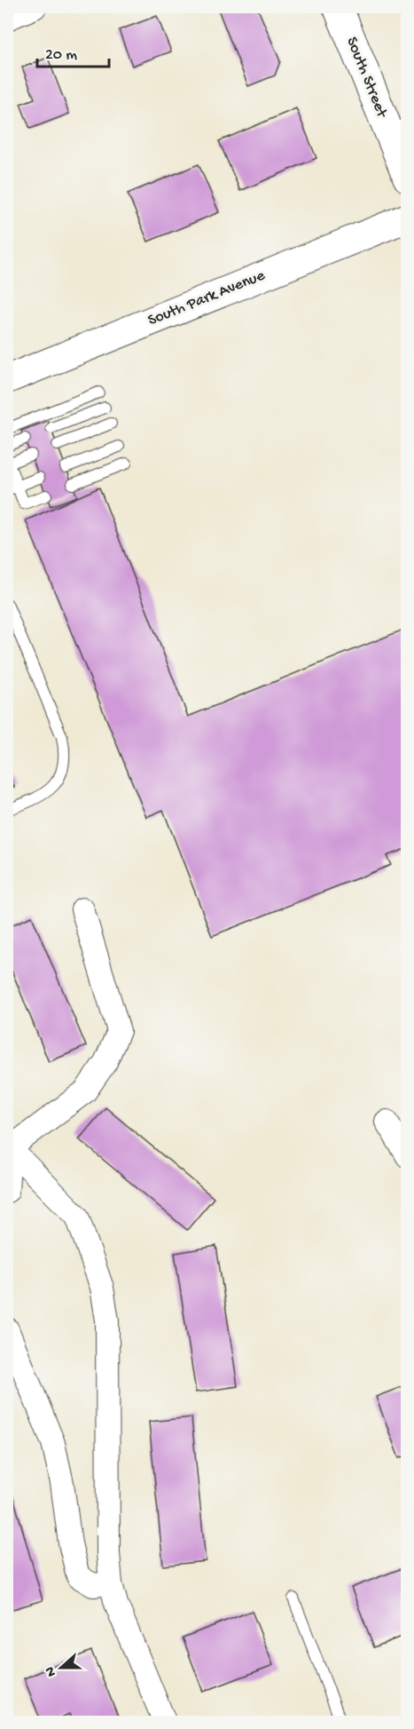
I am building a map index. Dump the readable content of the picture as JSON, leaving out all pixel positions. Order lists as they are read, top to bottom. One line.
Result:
{"streets":{"main road":["South Street"],"street":["South Park Avenue"]},"scale_bar":"20 m","north":"left"}
